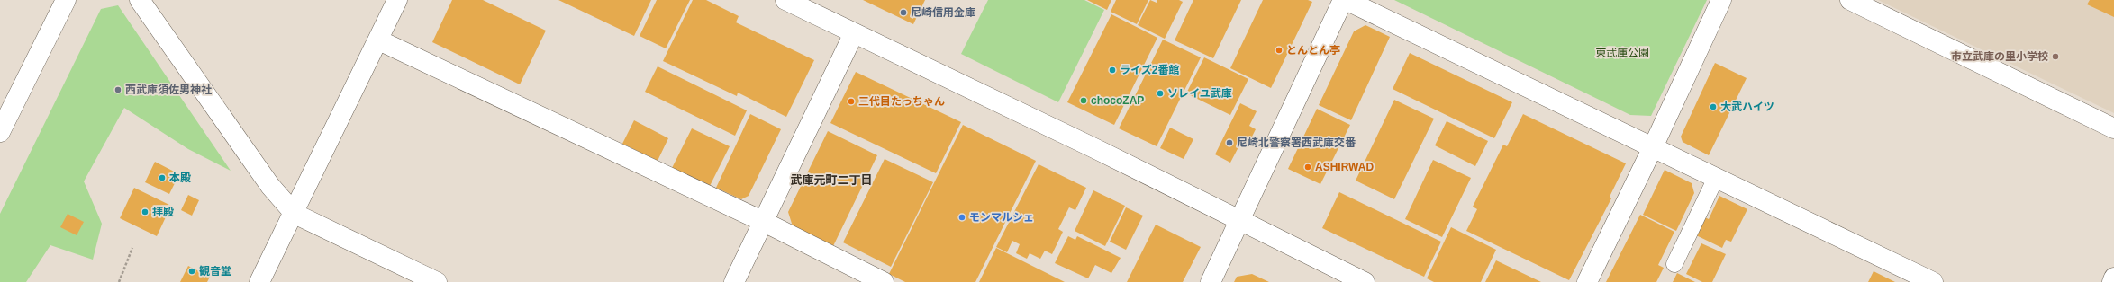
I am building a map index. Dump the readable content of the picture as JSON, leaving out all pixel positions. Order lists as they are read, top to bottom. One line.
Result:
{"districts":["武庫元町二丁目"],"parks":["東武庫公園"],"places":["尼崎信用金庫","とんとん亭","市立武庫の里小学校","ライズ2番館","西武庫須佐男神社","ソレイユ武庫","chocoZAP","三代目たっちゃん","大武ハイツ","尼崎北警察署西武庫交番","ASHIRWAD","本殿","拝殿","モンマルシェ","観音堂"]}
